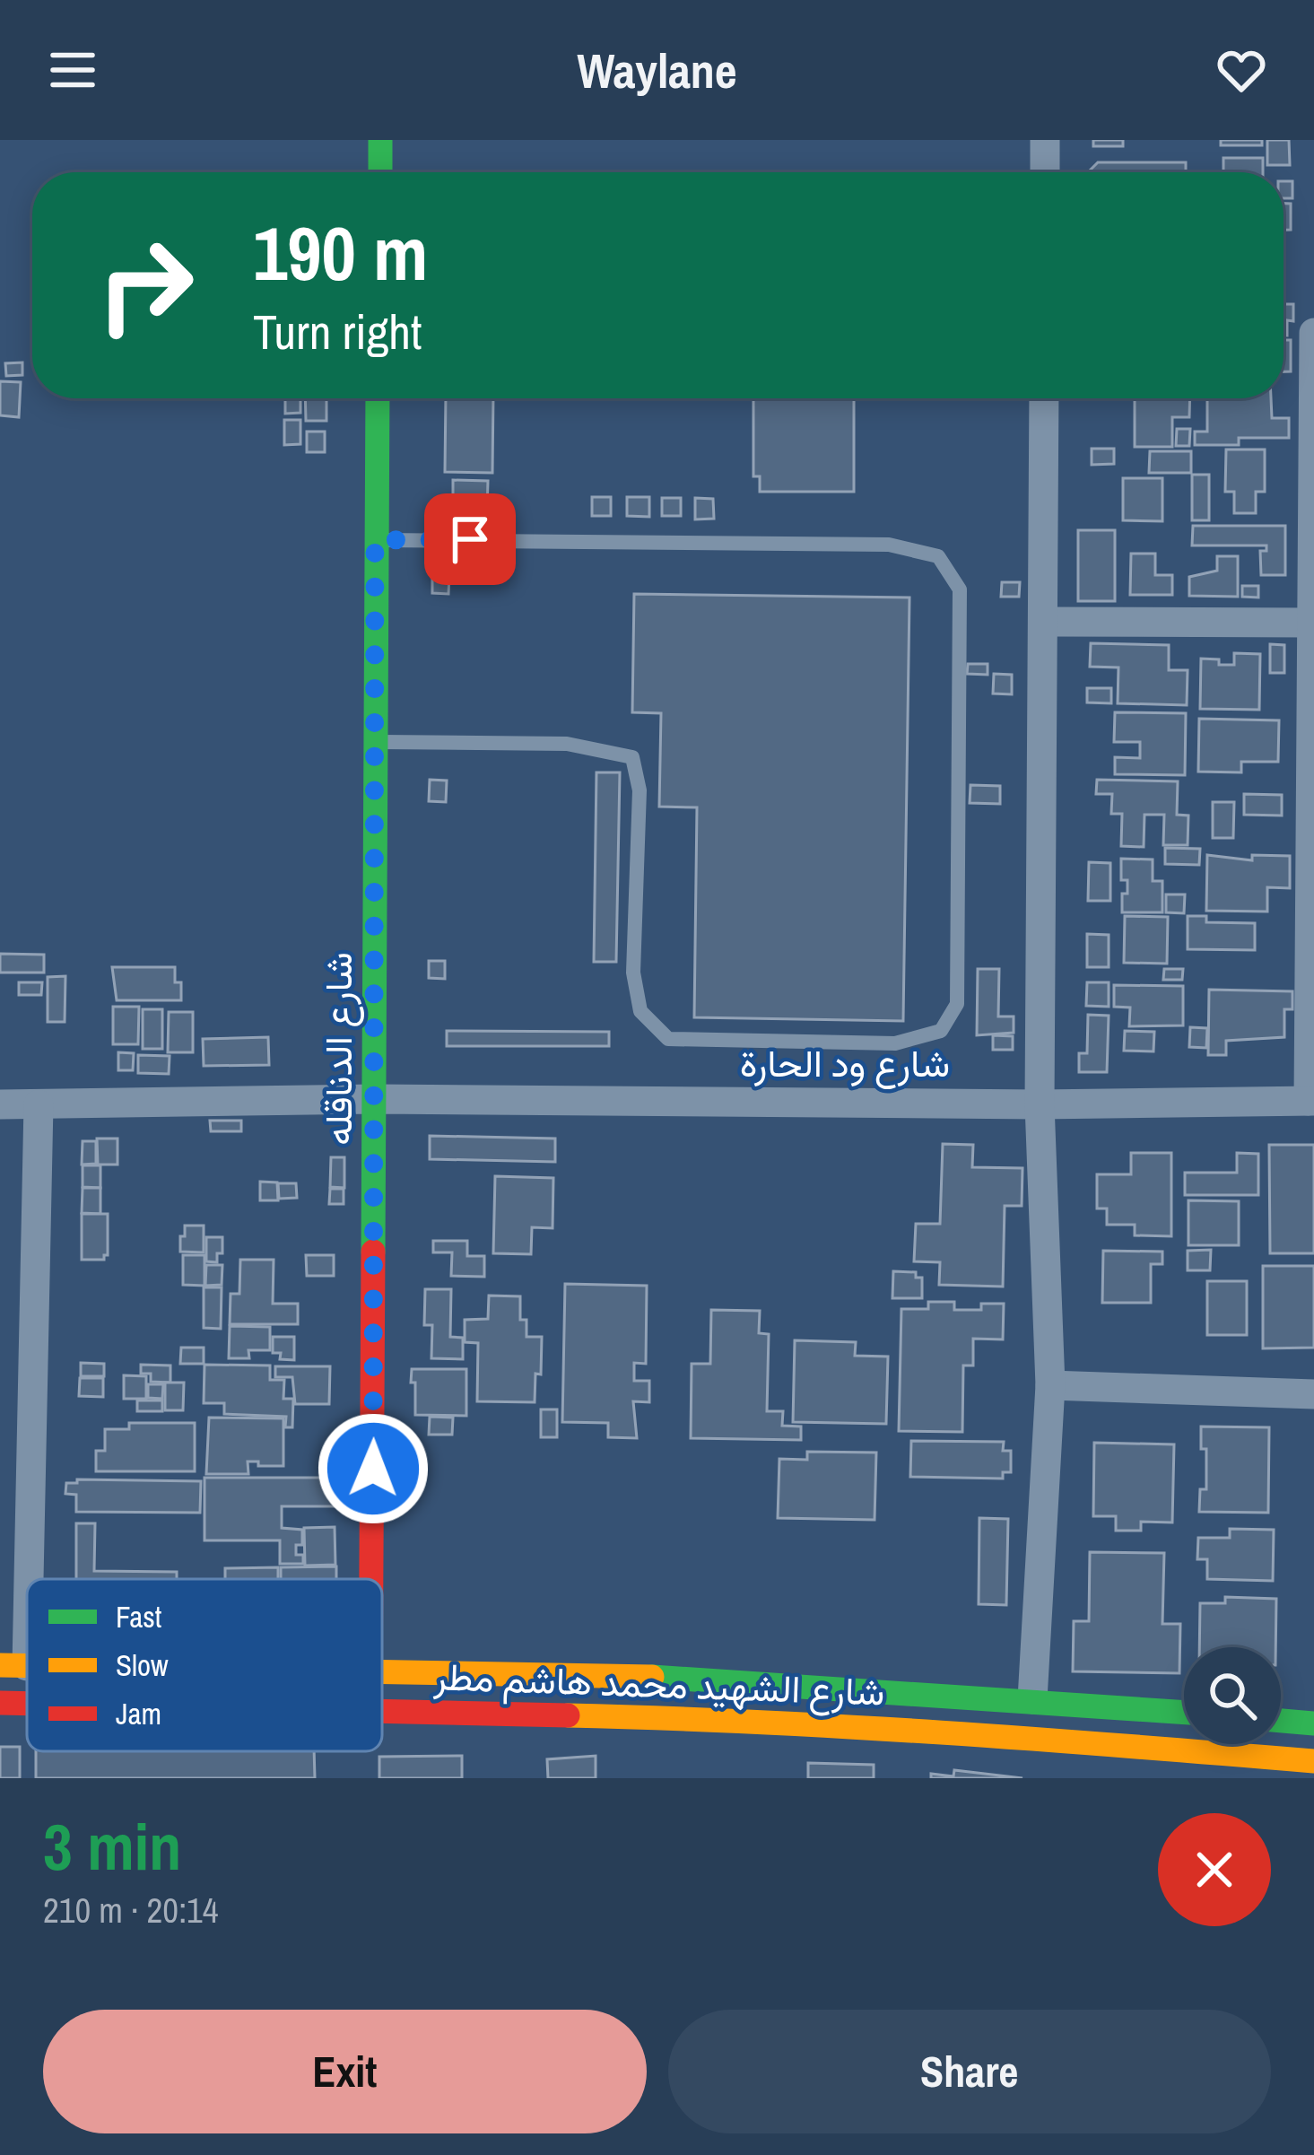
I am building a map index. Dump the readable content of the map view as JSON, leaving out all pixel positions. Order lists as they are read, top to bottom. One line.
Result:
{"streets":{"main road":["شارع الدناقله","شارع الشهيد محمد هاشم مطر"],"street":["شارع ود الحارة"]},"crossings":[["شارع الدناقله","شارع ود الحارة"]],"legend":["Fast","Slow","Jam"],"page":{"header":"Waylane","turn":["190 m","Turn right"],"heading":["3 min","210 m · 20:14"],"buttons":["Exit","Share"]}}
